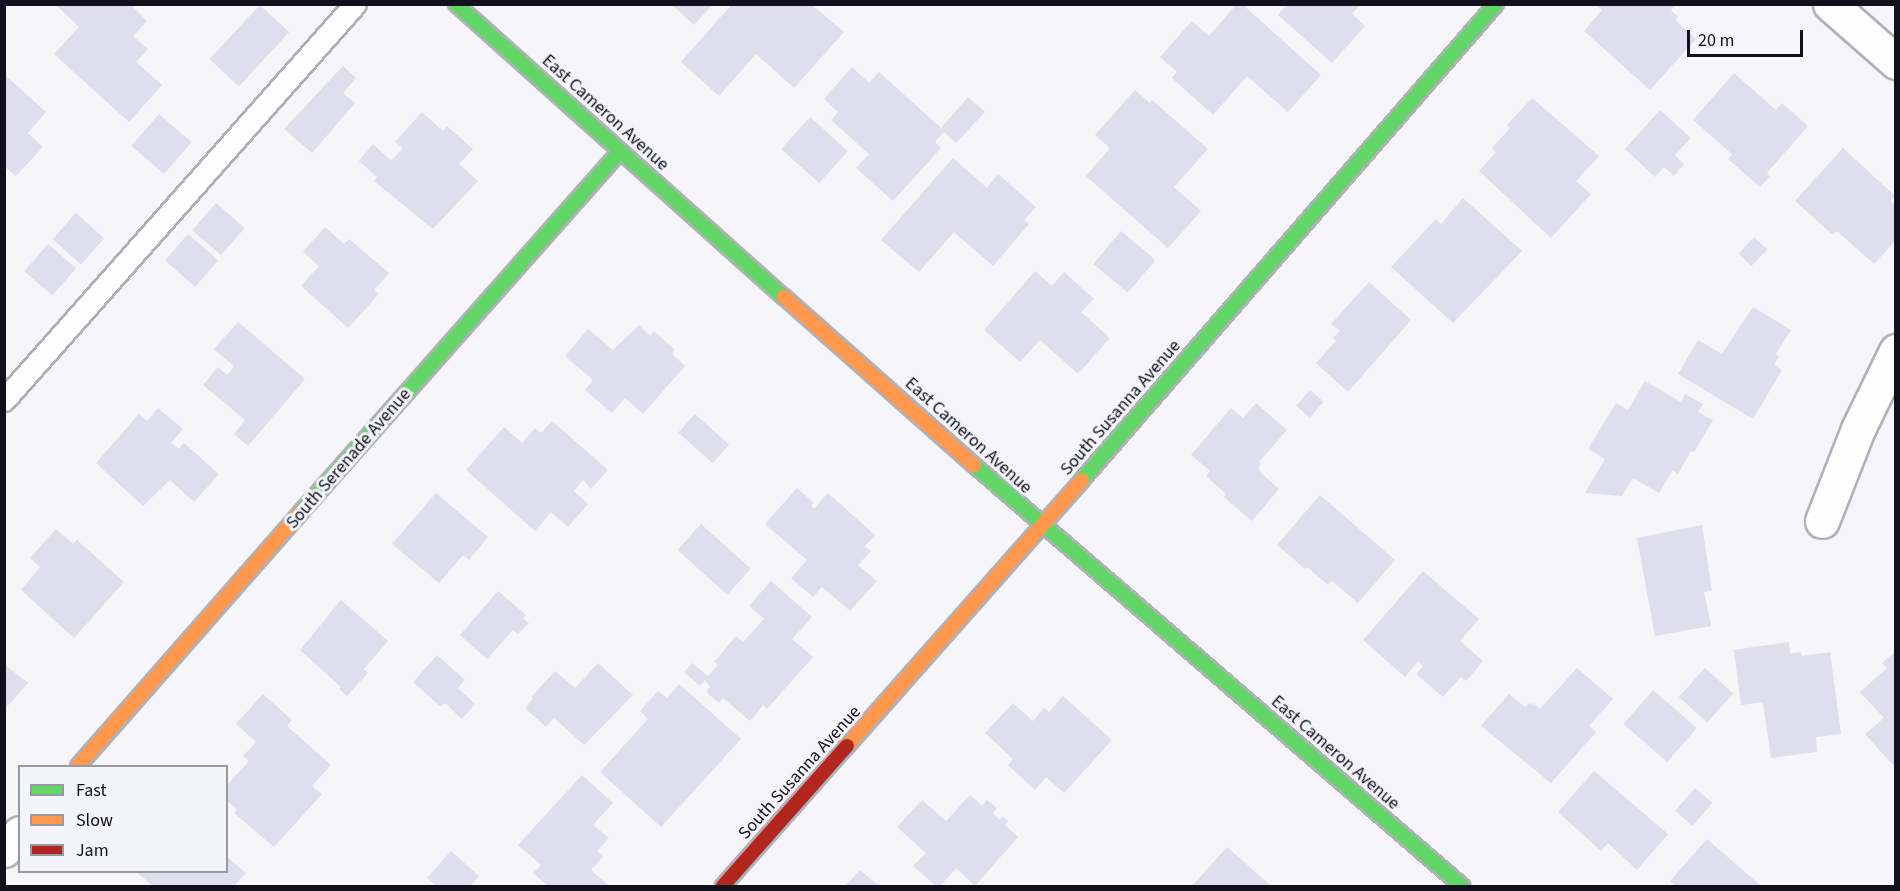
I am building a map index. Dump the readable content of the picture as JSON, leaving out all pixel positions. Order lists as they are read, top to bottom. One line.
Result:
{"streets":{"street":["East Cameron Avenue","South Susanna Avenue","South Serenade Avenue"]},"crossings":[["East Cameron Avenue","South Susanna Avenue"],["East Cameron Avenue","South Serenade Avenue"]],"legend":["Fast","Slow","Jam"],"scale_bar":"20 m"}
